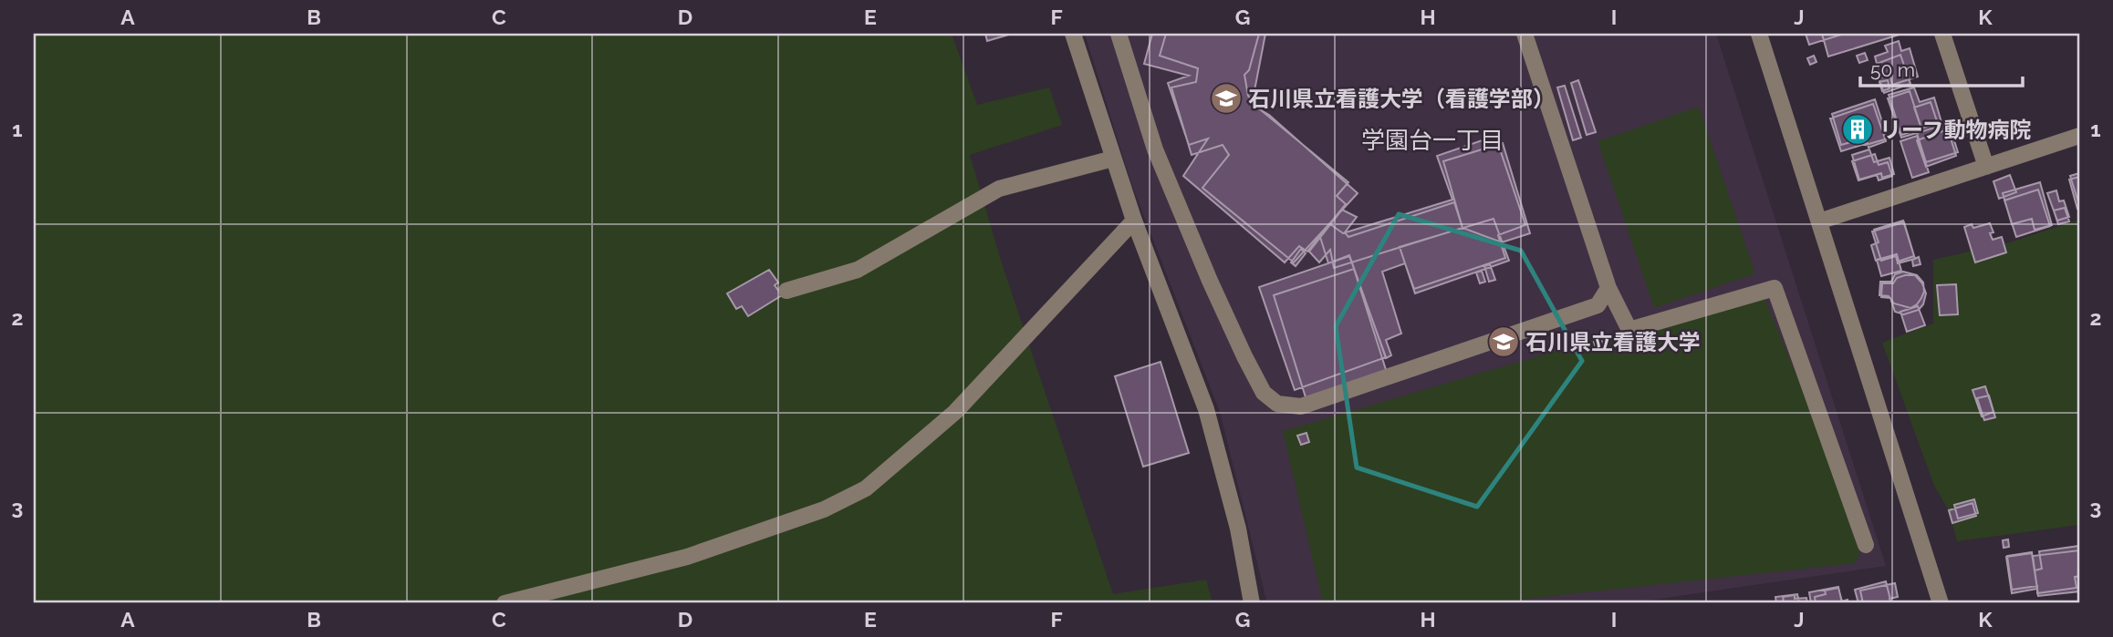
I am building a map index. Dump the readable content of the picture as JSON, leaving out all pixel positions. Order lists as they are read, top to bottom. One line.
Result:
{"districts":["学園台一丁目"],"places":{"school or university":["石川県立看護大学（看護学部）","石川県立看護大学"],"building":["リーフ動物病院"]},"scale_bar":"50 m","grid":{"columns":["A","B","C","D","E","F","G","H","I","J","K"],"rows":["1","2","3"]}}
